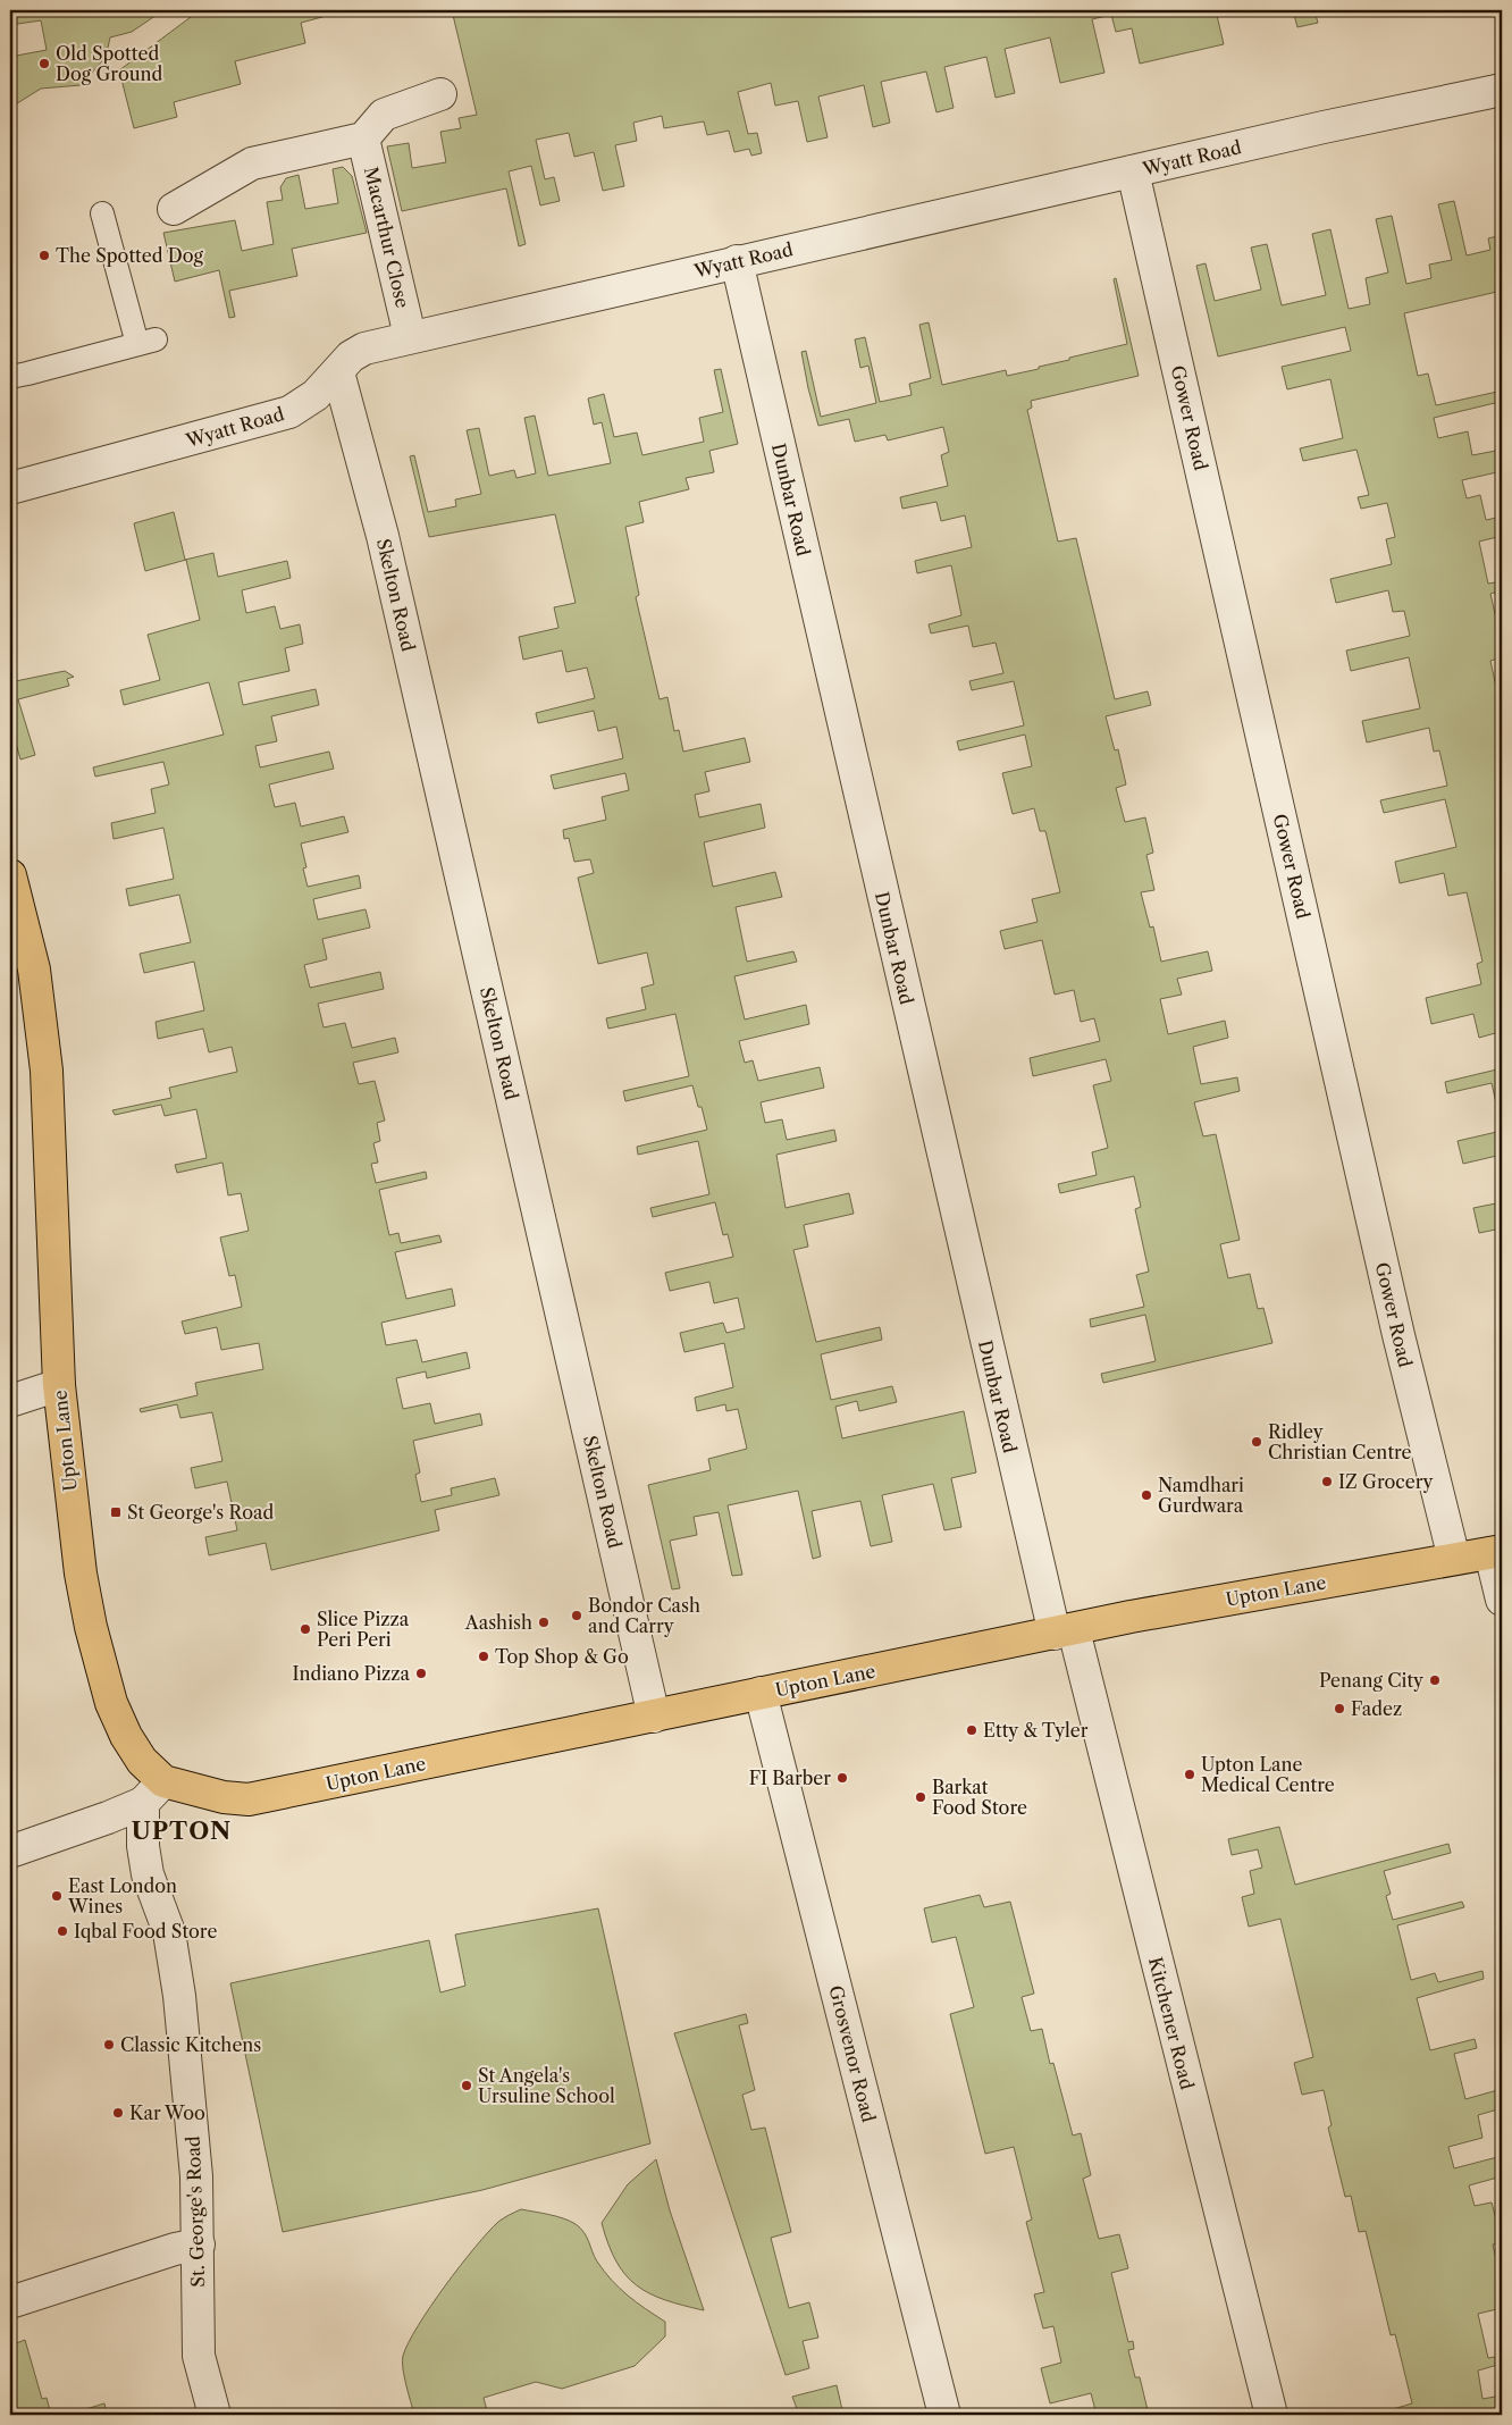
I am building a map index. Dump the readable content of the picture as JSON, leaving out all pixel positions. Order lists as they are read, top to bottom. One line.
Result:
{"streets":{"main road":["Upton Lane"],"street":["Wyatt Road","Macarthur Close","Gower Road","Dunbar Road","Skelton Road","Kitchener Road","Grosvenor Road","St. George's Road"]},"crossings":[["Wyatt Road","Macarthur Close"],["Wyatt Road","Gower Road"],["Wyatt Road","Dunbar Road"],["Wyatt Road","Skelton Road"],["Gower Road","Upton Lane"],["Dunbar Road","Upton Lane"],["Dunbar Road","Kitchener Road"],["Skelton Road","Upton Lane"],["Upton Lane","Kitchener Road"],["Upton Lane","Grosvenor Road"],["Upton Lane","St. George's Road"]],"districts":["UPTON"],"places":{"other":["Old Spotted Dog Ground","The Spotted Dog","Ridley Christian Centre","IZ Grocery","Namdhari Gurdwara","Bondor Cash and Carry","Aashish","Slice Pizza Peri Peri","Top Shop & Go","Indiano Pizza","Penang City","Fadez","Etty & Tyler","Upton Lane Medical Centre","FI Barber","Barkat Food Store","East London Wines","Iqbal Food Store","Classic Kitchens","St Angela's Ursuline School","Kar Woo"],"transit":["St George's Road"]}}
